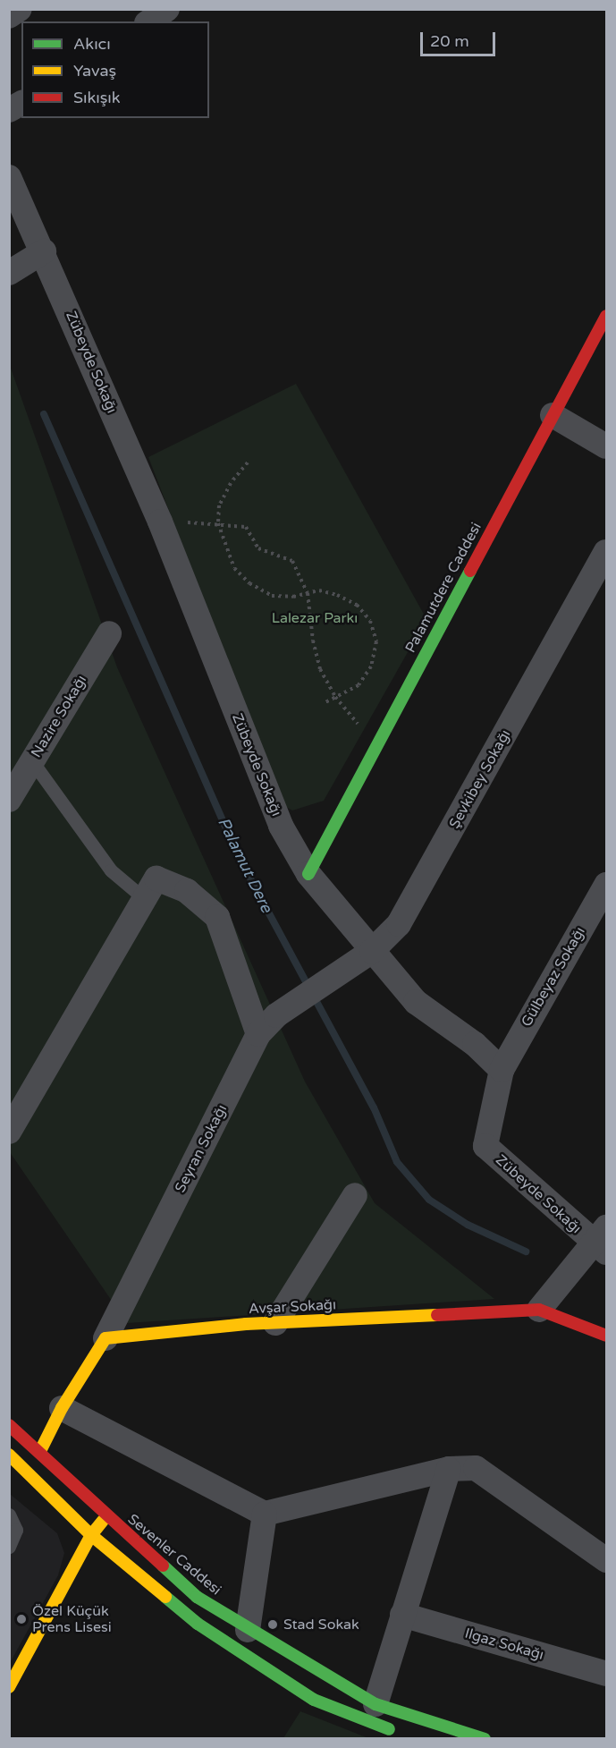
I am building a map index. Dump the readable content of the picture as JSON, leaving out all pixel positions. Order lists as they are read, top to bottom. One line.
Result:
{"streets":{"street":["Zübeyde Sokağı","Palamutdere Caddesi","Nazire Sokağı","Şevkibey Sokağı","Gülbeyaz Sokağı","Seyran Sokağı","Avşar Sokağı","Sevenler Caddesi","Ilgaz Sokağı"]},"crossings":[["Zübeyde Sokağı","Palamutdere Caddesi"],["Zübeyde Sokağı","Şevkibey Sokağı"],["Zübeyde Sokağı","Gülbeyaz Sokağı"],["Şevkibey Sokağı","Seyran Sokağı"],["Seyran Sokağı","Avşar Sokağı"]],"water":["Palamut Dere"],"parks":["Lalezar Parkı"],"places":["Özel Küçük Prens Lisesi","Stad Sokak"],"legend":["Akıcı","Yavaş","Sıkışık"],"scale_bar":"20 m"}
